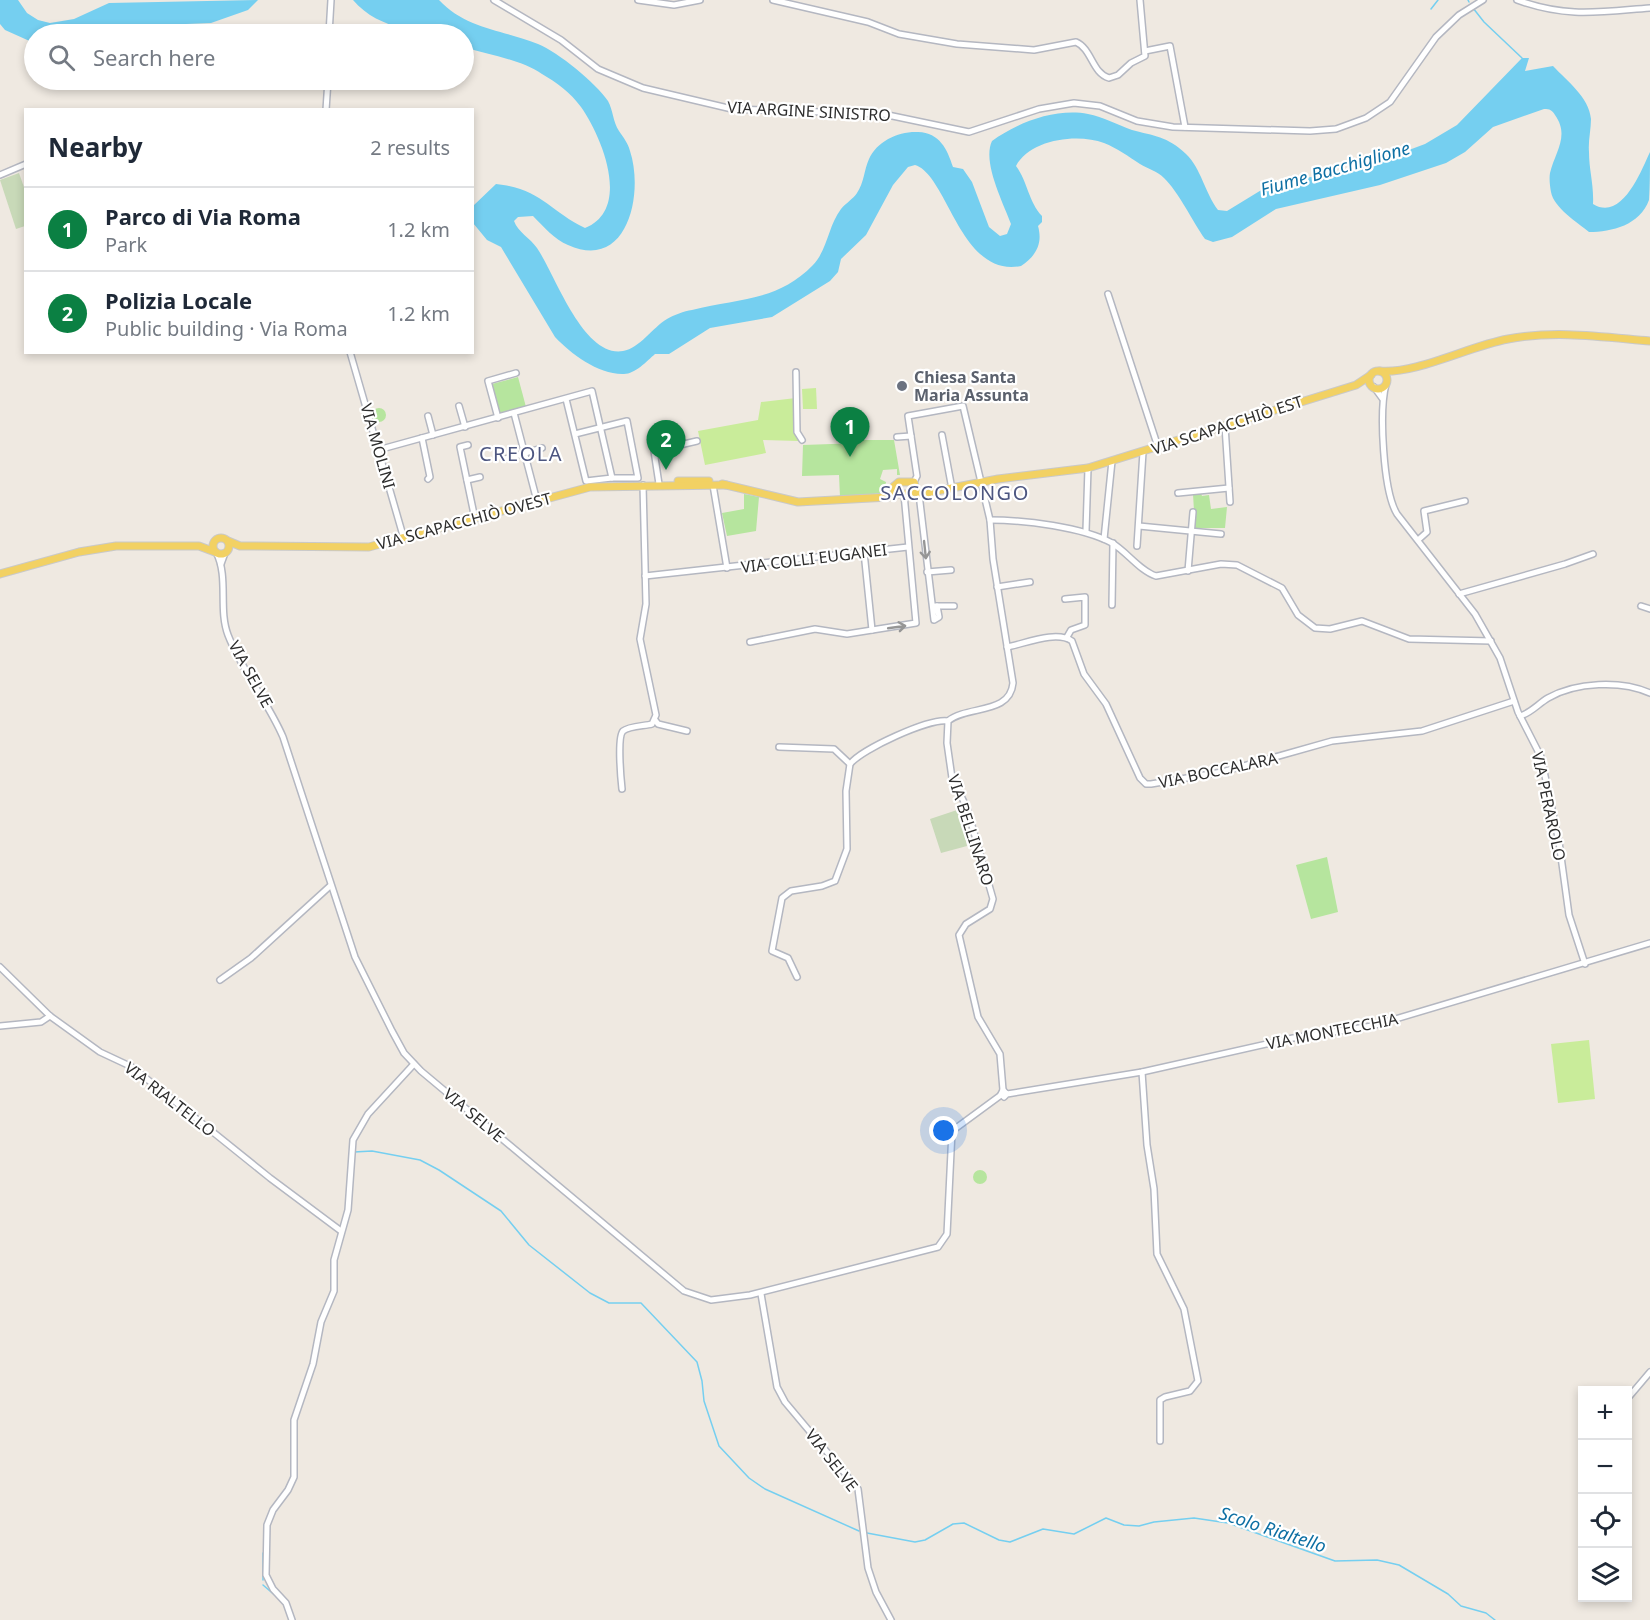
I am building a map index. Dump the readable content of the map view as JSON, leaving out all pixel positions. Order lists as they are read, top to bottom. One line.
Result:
{"streets":{"main road":["VIA SCAPACCHIÒ EST","VIA SCAPACCHIÒ OVEST"],"street":["VIA ARGINE SINISTRO","VIA MOLINI","VIA COLLI EUGANEI","VIA SELVE","VIA BOCCALARA","VIA PERAROLO","VIA BELLINARO","VIA MONTECCHIA","VIA RIALTELLO"]},"crossings":[["VIA SCAPACCHIÒ EST","VIA COLLI EUGANEI"],["VIA SCAPACCHIÒ EST","VIA PERAROLO"],["VIA MOLINI","VIA SCAPACCHIÒ OVEST"],["VIA SCAPACCHIÒ OVEST","VIA SELVE"],["VIA BOCCALARA","VIA PERAROLO"],["VIA PERAROLO","VIA MONTECCHIA"],["VIA BELLINARO","VIA MONTECCHIA"]],"districts":["CREOLA","SACCOLONGO"],"water":["Fiume Bacchiglione","Scolo Rialtello"],"places":["Chiesa Santa Maria Assunta"],"page":{"search":"Search here","heading":["Nearby","2 results"],"list":[{"mark":"1","name":"Parco di Via Roma","note":"Park","value":"1.2 km"},{"mark":"2","name":"Polizia Locale","note":"Public building · Via Roma","value":"1.2 km"}],"pins":["1","2"],"map_buttons":["+","−"]}}
